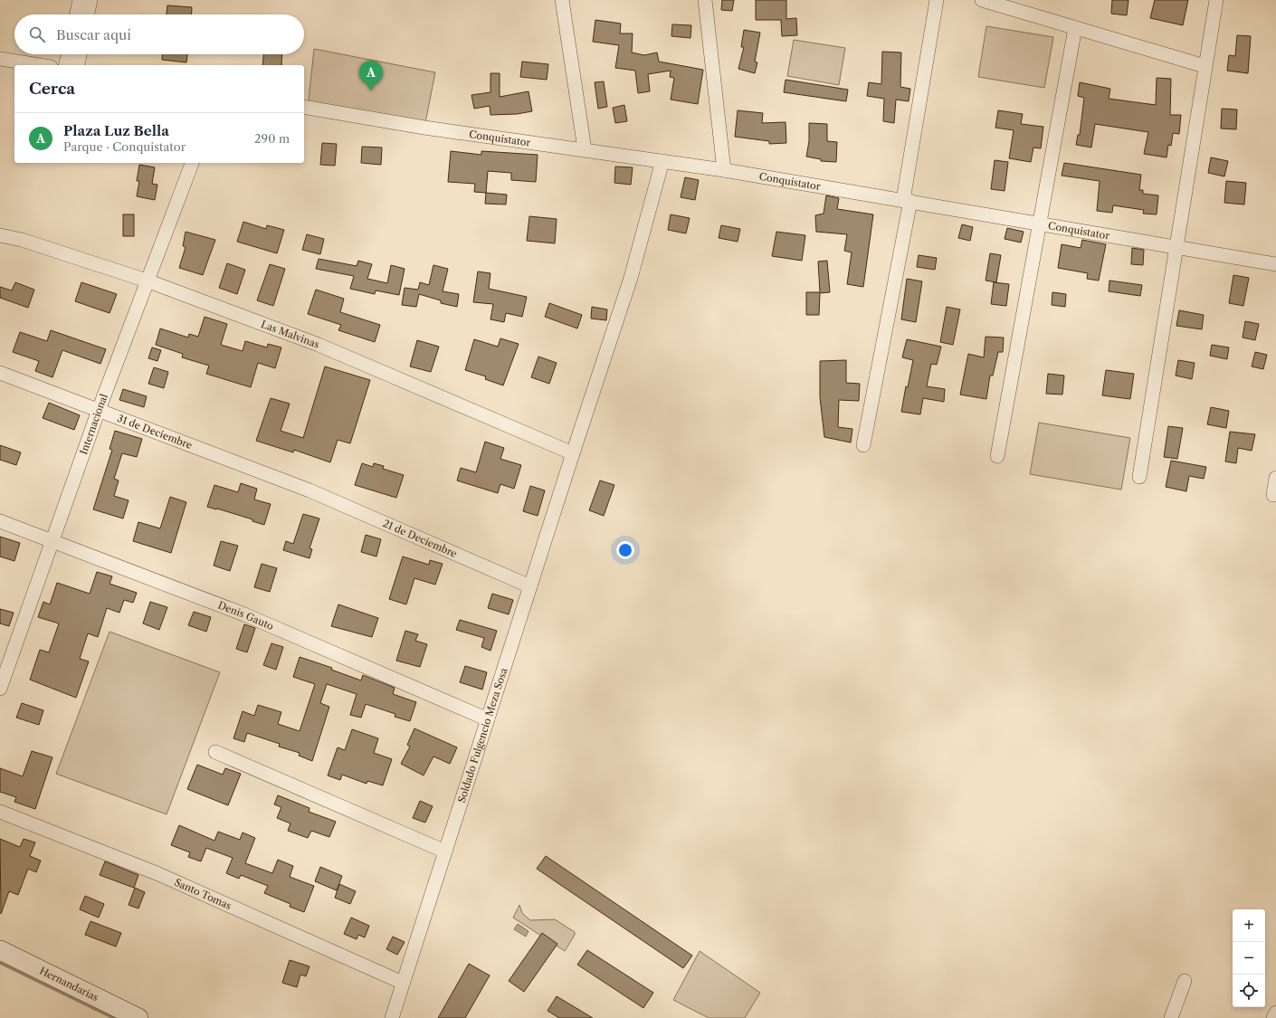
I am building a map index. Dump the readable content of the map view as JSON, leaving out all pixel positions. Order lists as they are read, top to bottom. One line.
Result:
{"streets":{"street":["Conquistator","Las Malvinas","Internacional","31 de Deciembre","21 de Deciembre","Denis Gauto","Soldado Fulgencio Meza Sosa","Santo Tomas","Hernandarias"]},"crossings":[["Conquistator","Soldado Fulgencio Meza Sosa"],["Las Malvinas","Internacional"],["Las Malvinas","Soldado Fulgencio Meza Sosa"],["Internacional","31 de Deciembre"],["Internacional","Denis Gauto"],["31 de Deciembre","21 de Deciembre"],["21 de Deciembre","Soldado Fulgencio Meza Sosa"],["Denis Gauto","Soldado Fulgencio Meza Sosa"],["Soldado Fulgencio Meza Sosa","Santo Tomas"]],"page":{"search":"Buscar aquí","pins":"A","heading":"Cerca","list":[{"mark":"A","name":"Plaza Luz Bella","note":"Parque · Conquistator","value":"290 m"}],"map_buttons":["+","−"]}}
